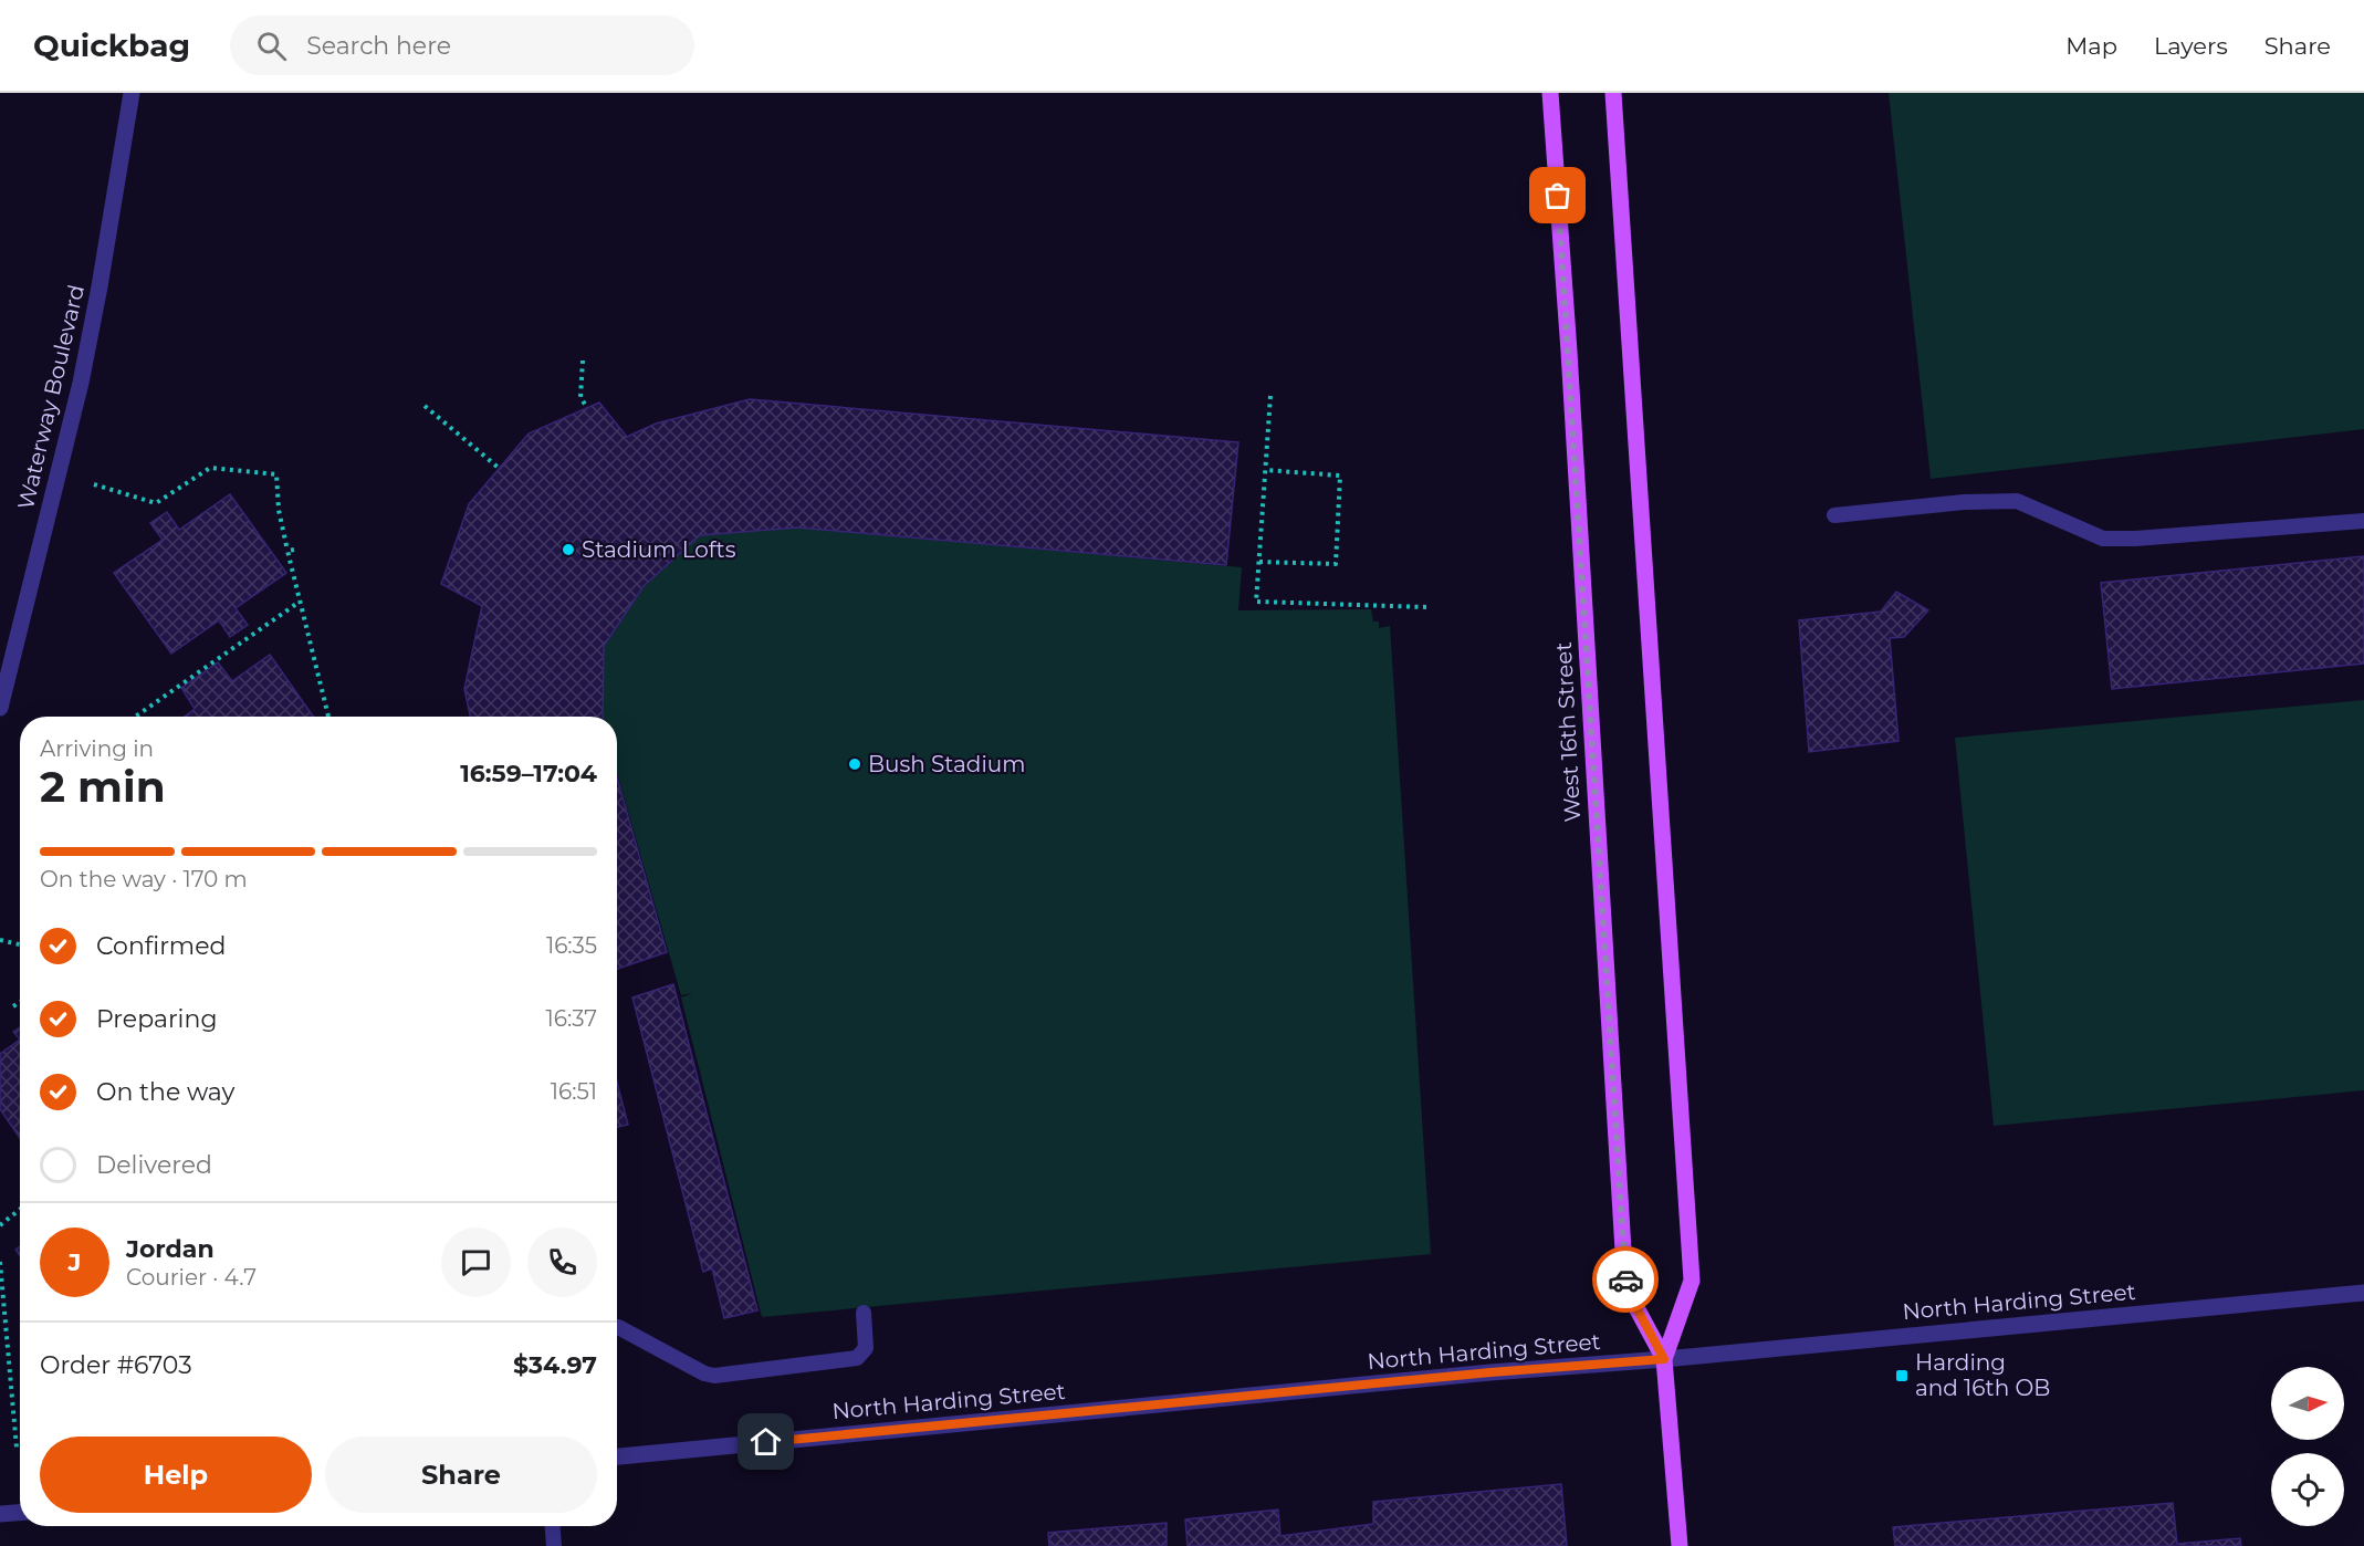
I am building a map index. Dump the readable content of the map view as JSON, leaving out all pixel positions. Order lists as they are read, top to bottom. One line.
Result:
{"streets":{"main road":["West 16th Street"],"street":["Waterway Boulevard","North Harding Street"]},"crossings":[["West 16th Street","North Harding Street"]],"places":{"other":["Stadium Lofts","Bush Stadium"],"transit":["Harding and 16th OB"]},"north":"right","page":{"header":"Quickbag","search":"Search here","nav":["Map","Layers","Share"],"heading":["2 min","Arriving in","16:59–17:04"],"panel":["Jordan","Courier · 4.7","Order #6703","$34.97"],"bar":"On the way · 170 m","list":[["Confirmed","16:35"],["Preparing","16:37"],["On the way","16:51"],"Delivered"],"round":"J","buttons":["Help","Share"]}}
